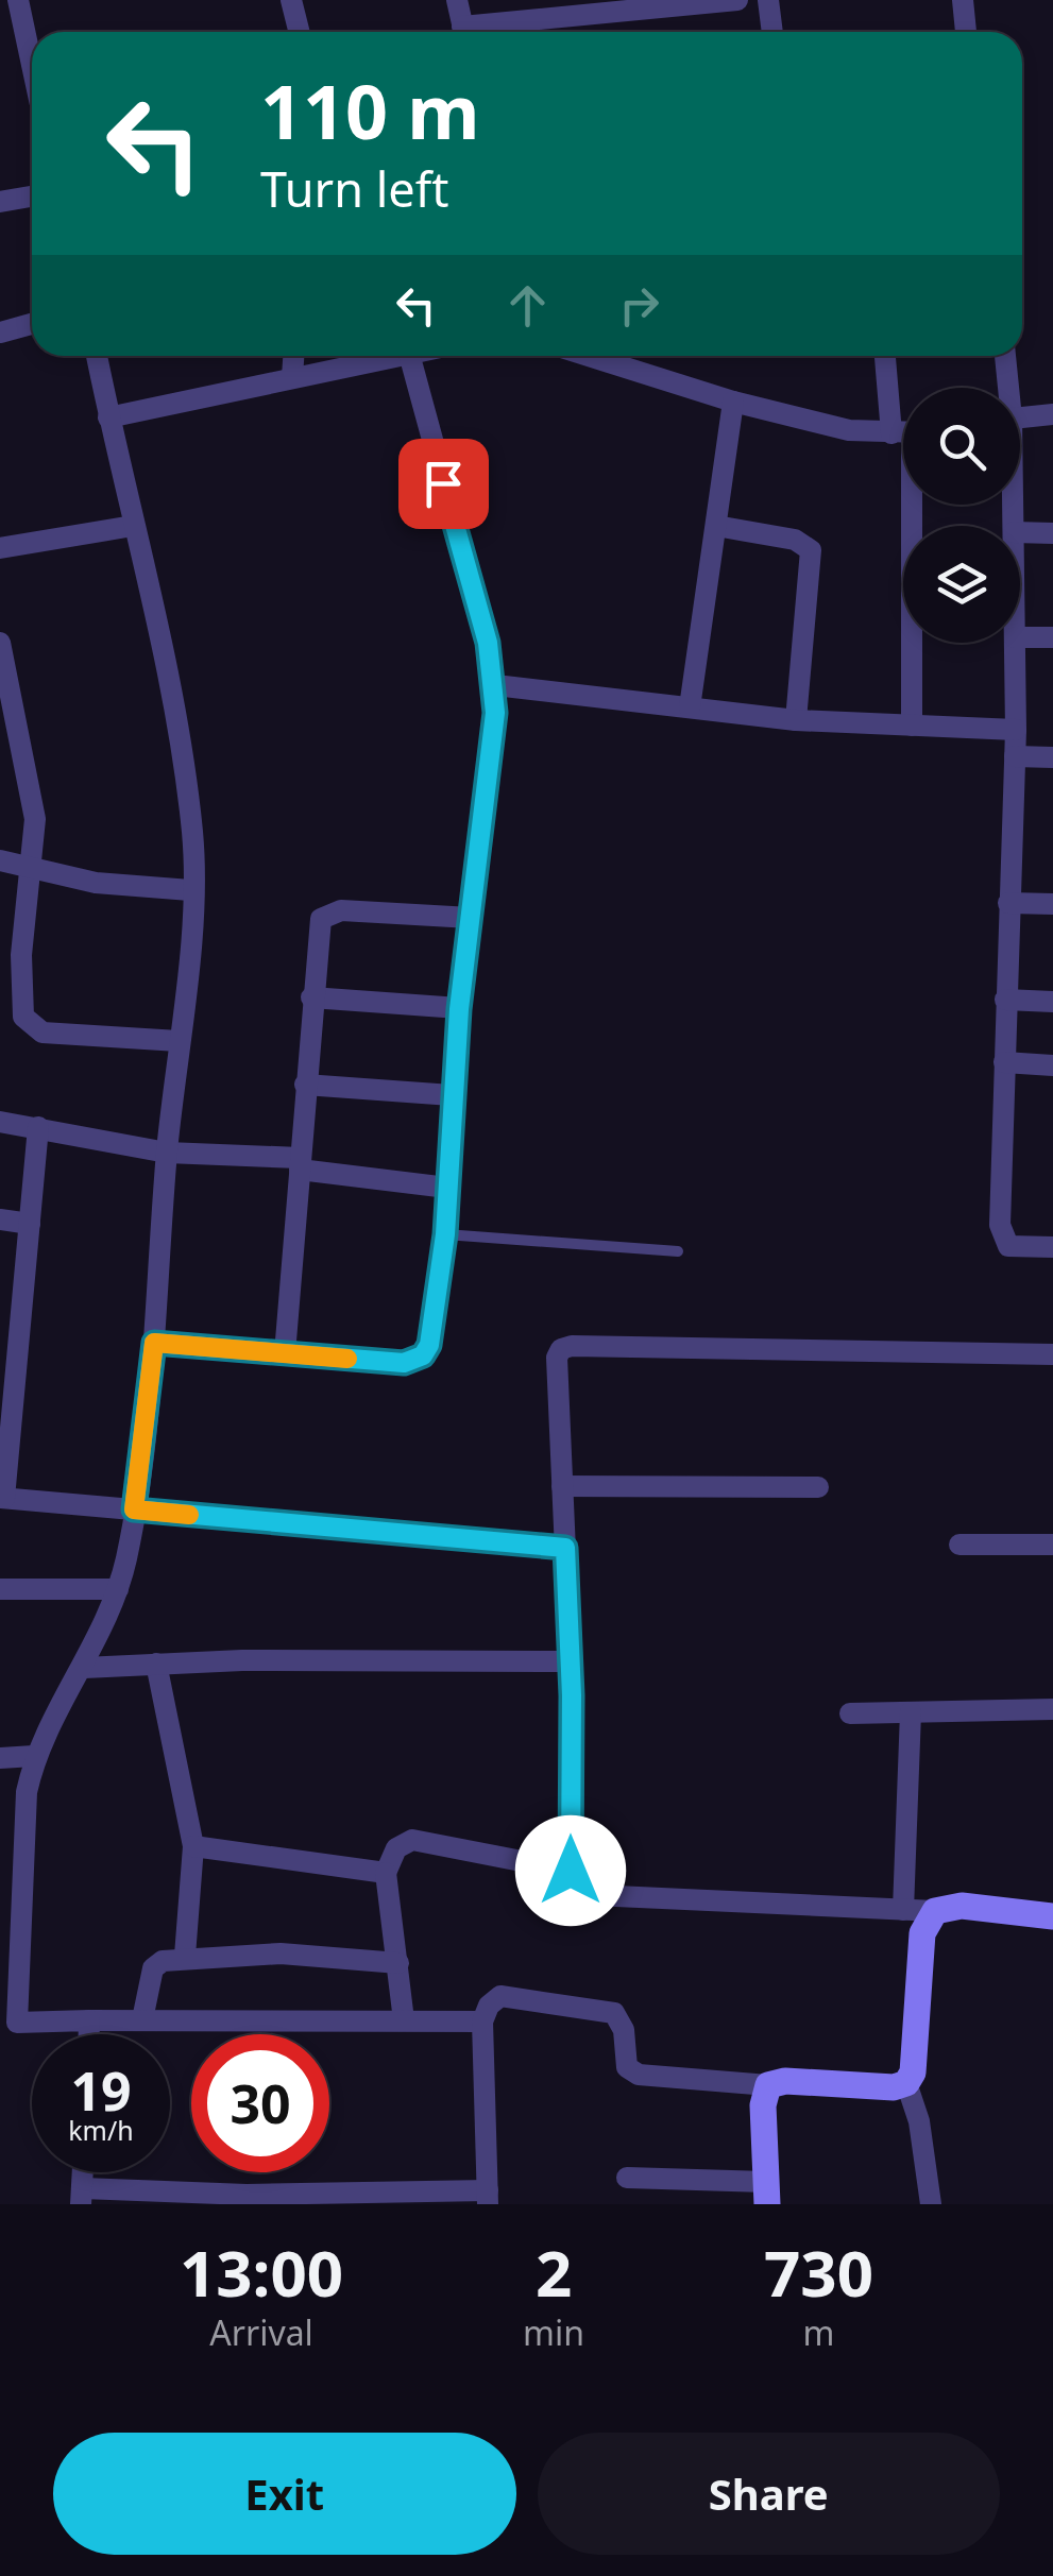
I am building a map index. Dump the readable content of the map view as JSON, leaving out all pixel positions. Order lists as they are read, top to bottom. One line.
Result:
{"page":{"turn":["110 m","Turn left"],"speed":"19 km/h","limit":"30","eta":["13:00","Arrival","2","min","730","m"],"buttons":["Exit","Share"]}}
